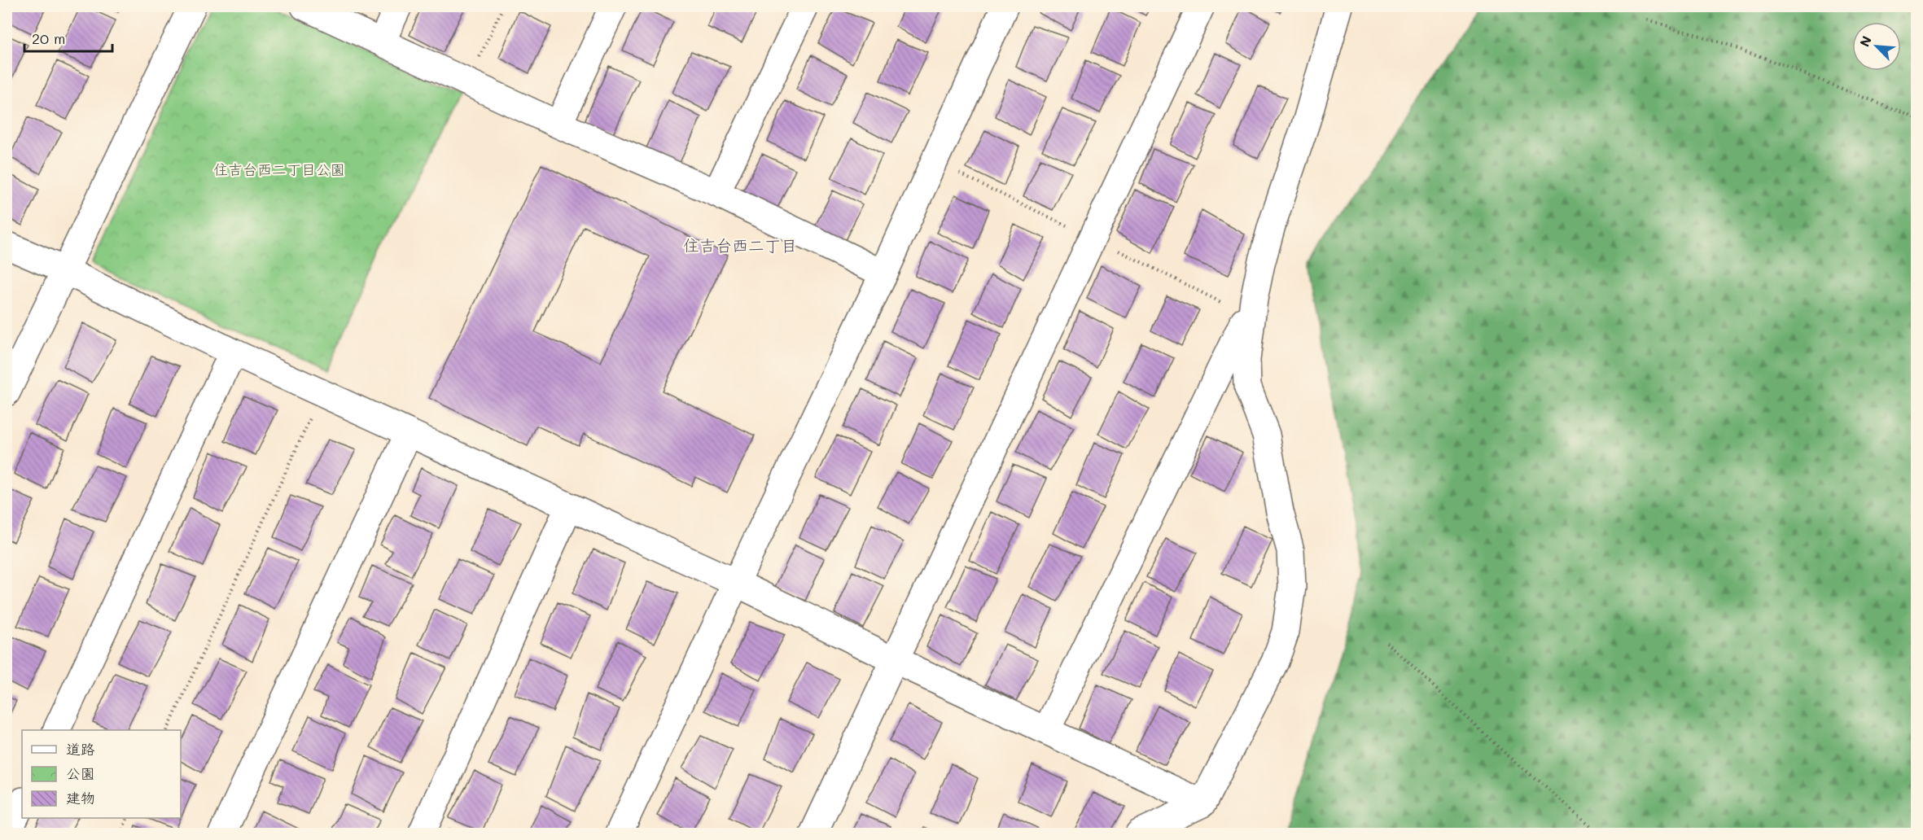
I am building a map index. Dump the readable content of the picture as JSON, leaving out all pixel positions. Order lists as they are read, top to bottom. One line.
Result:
{"districts":["住吉台西二丁目"],"parks":["住吉台西二丁目公園"],"legend":["道路","公園","建物"],"scale_bar":"20 m","north":"top left"}
